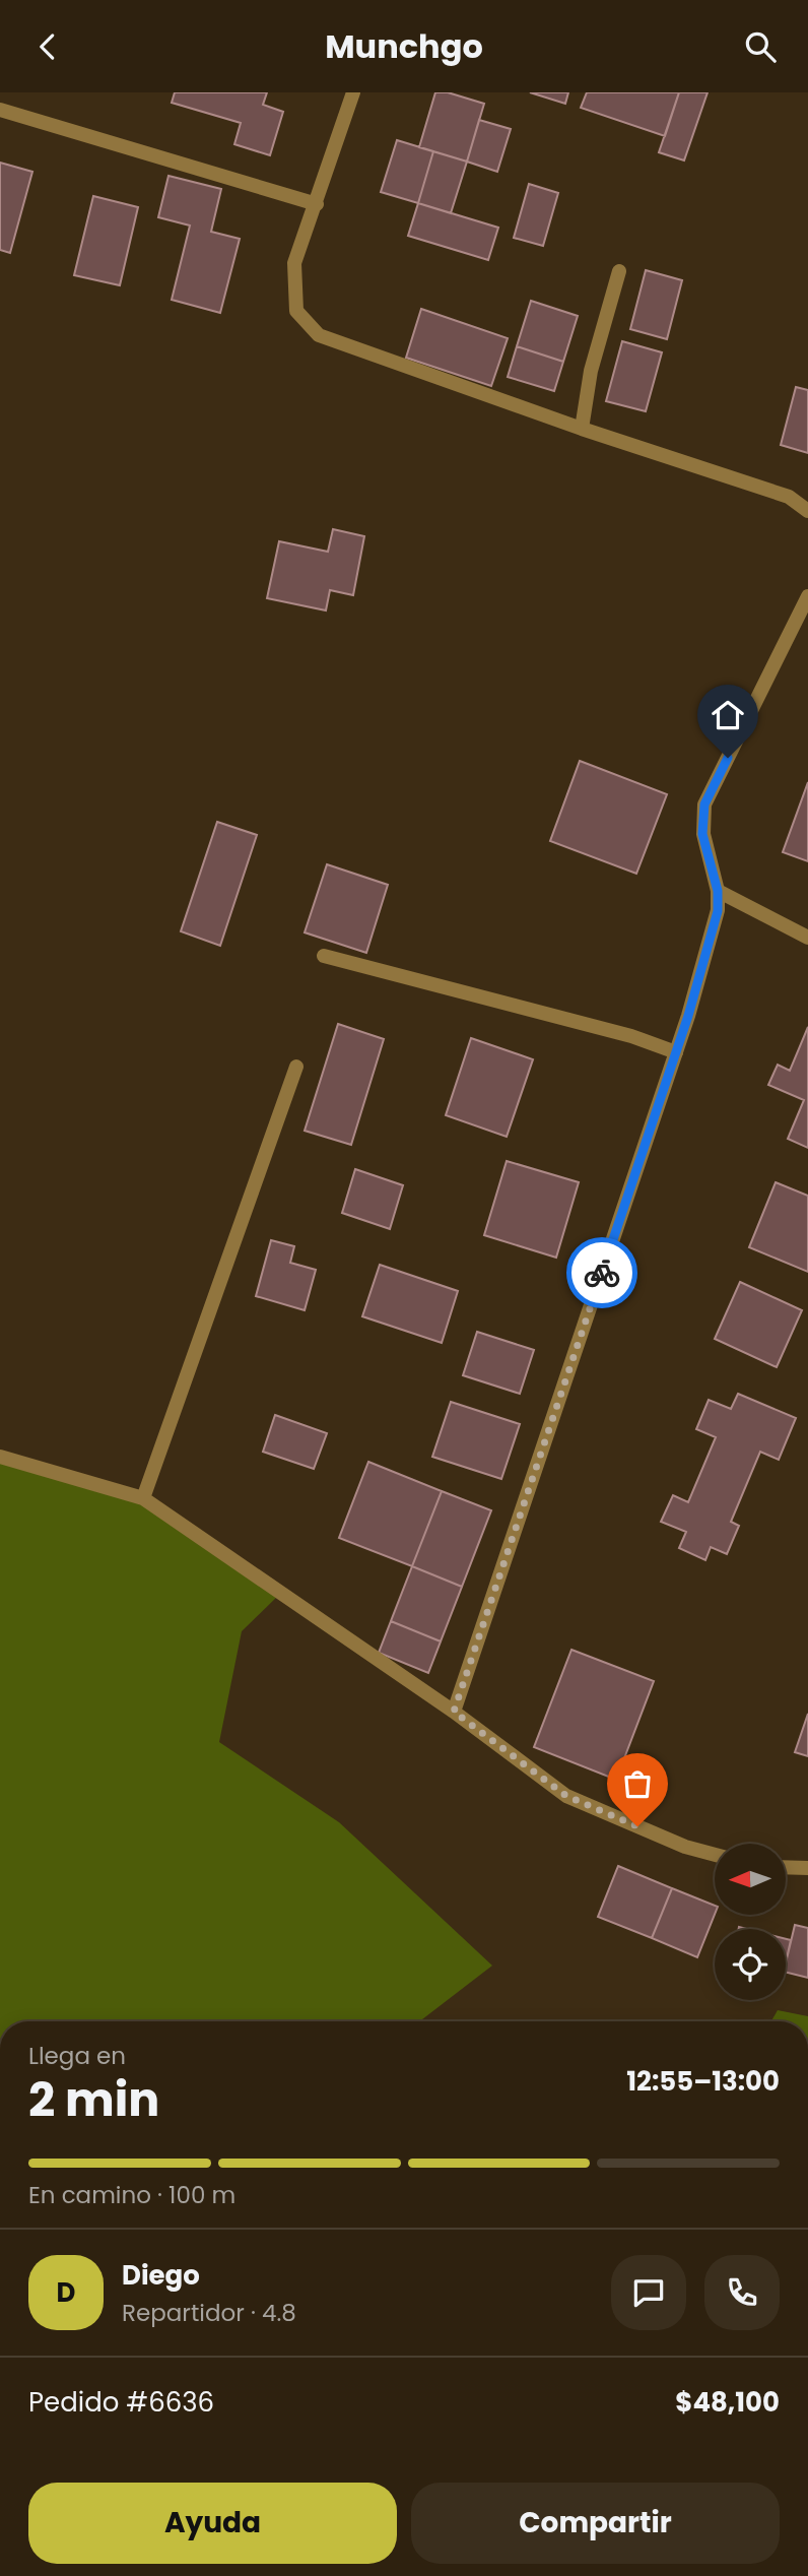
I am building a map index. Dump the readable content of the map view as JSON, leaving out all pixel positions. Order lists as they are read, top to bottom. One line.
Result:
{"north":"left","page":{"header":"Munchgo","heading":["2 min","Llega en","12:55–13:00"],"panel":["Diego","Repartidor · 4.8","Pedido #6636","$48,100"],"bar":"En camino · 100 m","round":"D","buttons":["Ayuda","Compartir"]}}
